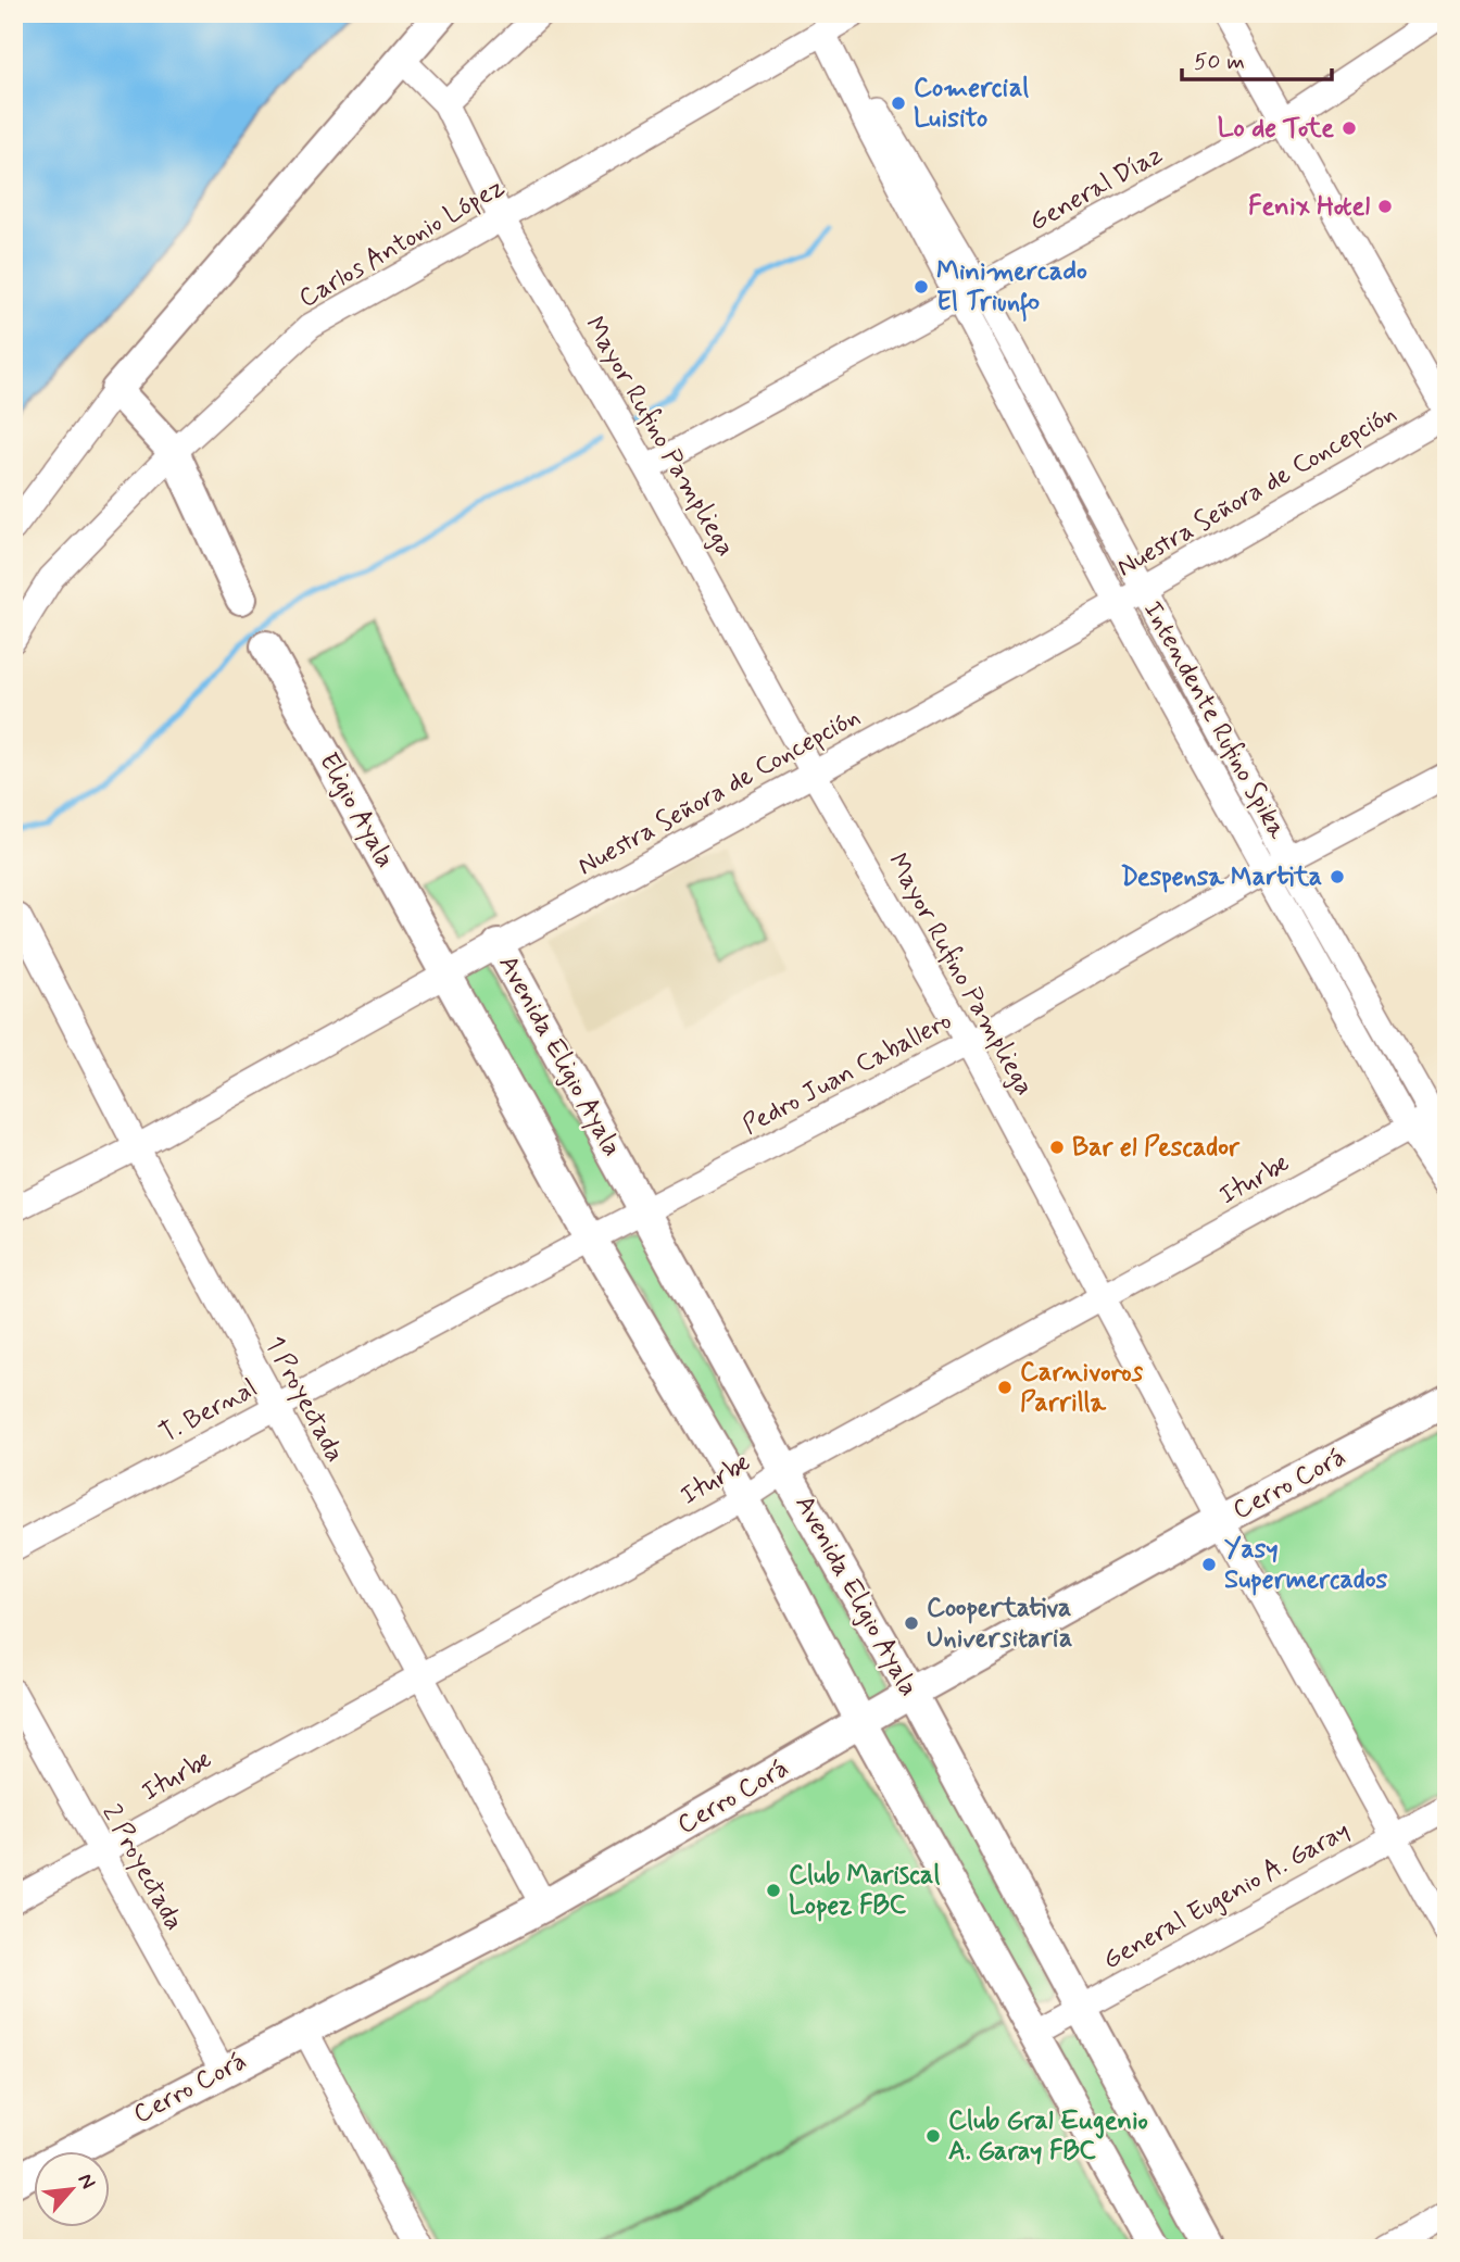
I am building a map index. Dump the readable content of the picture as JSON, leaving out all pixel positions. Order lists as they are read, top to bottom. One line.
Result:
{"streets":{"street":["General Díaz","Carlos Antonio López","Mayor Rufino Pampliega","Nuestra Señora de Concepción","Intendente Rufino Spika","Eligio Ayala","Avenida Eligio Ayala","Pedro Juan Caballero","Iturbe","1 Proyectada","T. Bernal","Cerro Corá","2 Proyectada","General Eugenio A. Garay"]},"crossings":[["General Díaz","Mayor Rufino Pampliega"],["General Díaz","Intendente Rufino Spika"],["Carlos Antonio López","Mayor Rufino Pampliega"],["Carlos Antonio López","Intendente Rufino Spika"],["Mayor Rufino Pampliega","Nuestra Señora de Concepción"],["Mayor Rufino Pampliega","Pedro Juan Caballero"],["Mayor Rufino Pampliega","Iturbe"],["Mayor Rufino Pampliega","Cerro Corá"],["Mayor Rufino Pampliega","General Eugenio A. Garay"],["Nuestra Señora de Concepción","Intendente Rufino Spika"],["Nuestra Señora de Concepción","Eligio Ayala"],["Nuestra Señora de Concepción","Avenida Eligio Ayala"],["Nuestra Señora de Concepción","1 Proyectada"],["Intendente Rufino Spika","Pedro Juan Caballero"],["Intendente Rufino Spika","Iturbe"],["Eligio Ayala","Avenida Eligio Ayala"],["Avenida Eligio Ayala","Pedro Juan Caballero"],["Avenida Eligio Ayala","Iturbe"],["Avenida Eligio Ayala","T. Bernal"],["Avenida Eligio Ayala","Cerro Corá"],["Avenida Eligio Ayala","General Eugenio A. Garay"],["Pedro Juan Caballero","T. Bernal"],["Iturbe","1 Proyectada"],["Iturbe","2 Proyectada"],["1 Proyectada","T. Bernal"],["1 Proyectada","Cerro Corá"],["Cerro Corá","2 Proyectada"]],"places":["Comercial Luisito","Lo de Tote","Fenix Hotel","Minimercado El Triunfo","Despensa Martita","Bar el Pescador","Carnivoros Parrilla","Yasy Supermercados","Coopertativa Universitaria","Club Mariscal Lopez FBC","Club Gral Eugenio A. Garay FBC"],"scale_bar":"50 m","north":"top right"}
